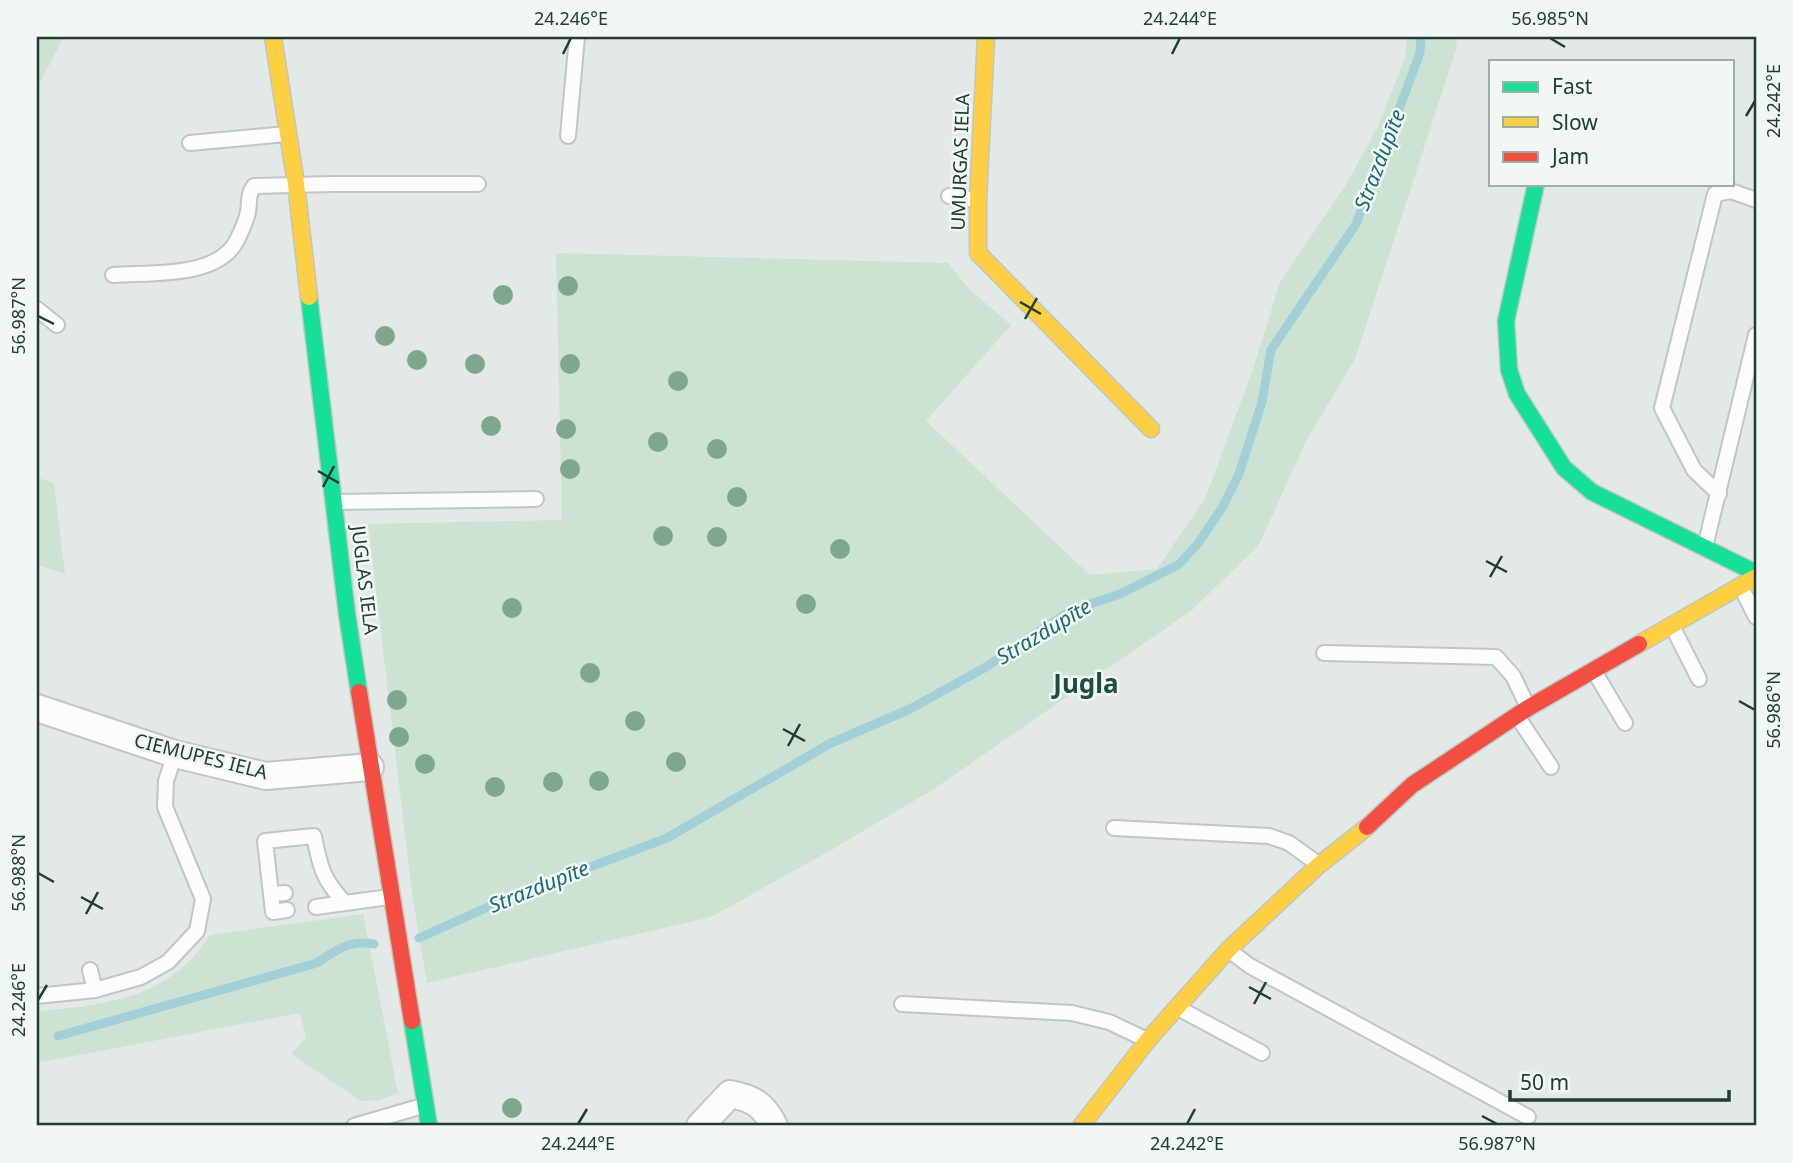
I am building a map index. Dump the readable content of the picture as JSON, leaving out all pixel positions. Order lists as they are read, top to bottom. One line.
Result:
{"streets":{"street":["UMURGAS IELA","JUGLAS IELA","CIEMUPES IELA"]},"crossings":[["JUGLAS IELA","CIEMUPES IELA"]],"districts":["Jugla"],"water":["Strazdupīte"],"legend":["Fast","Slow","Jam"],"scale_bar":"50 m","coordinates":["24.246°E","24.244°E","56.985°N","24.242°E","56.987°N","56.986°N","56.988°N"]}
